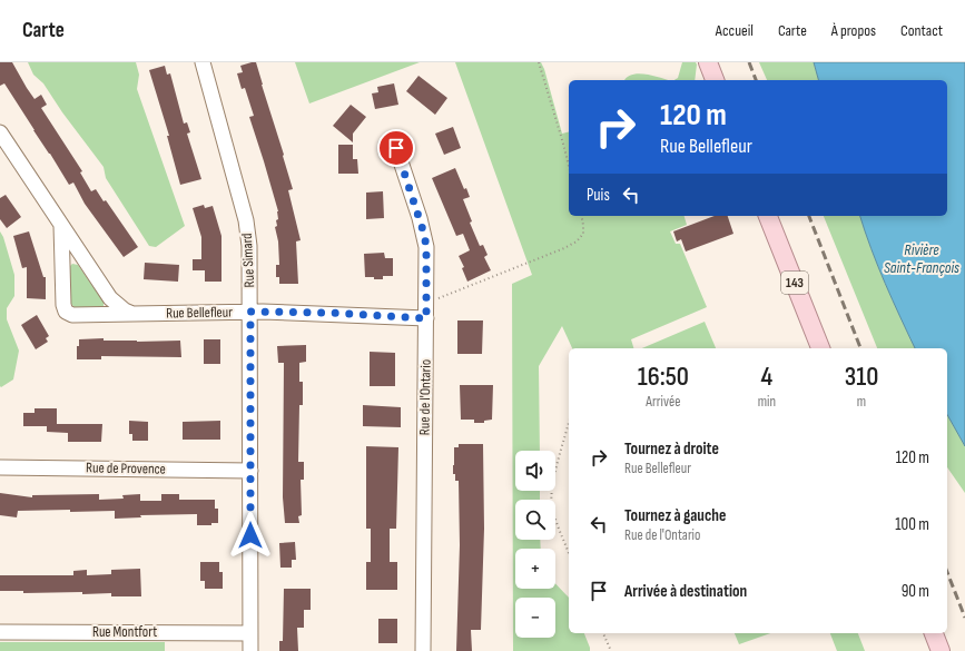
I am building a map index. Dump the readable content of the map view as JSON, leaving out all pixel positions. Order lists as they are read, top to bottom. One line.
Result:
{"streets":{"main road":["143"],"street":["Rue Simard","Rue Bellefleur","Rue de l'Ontario","Rue de Provence","Rue Montfort"]},"crossings":[["Rue Simard","Rue Bellefleur"],["Rue Simard","Rue de Provence"],["Rue Simard","Rue Montfort"],["Rue Bellefleur","Rue de l'Ontario"]],"water":["Rivière Saint-François"],"page":{"header":"Carte","nav":["Accueil","Carte","À propos","Contact"],"turn":["120 m","Rue Bellefleur"],"then":"Puis","eta":["16:50","Arrivée","4","min","310","m"],"list":[{"name":"Tournez à droite","note":"Rue Bellefleur","value":"120 m"},{"name":"Tournez à gauche","note":"Rue de l'Ontario","value":"100 m"},{"name":"Arrivée à destination","value":"90 m"}],"map_buttons":["+","−"]}}
